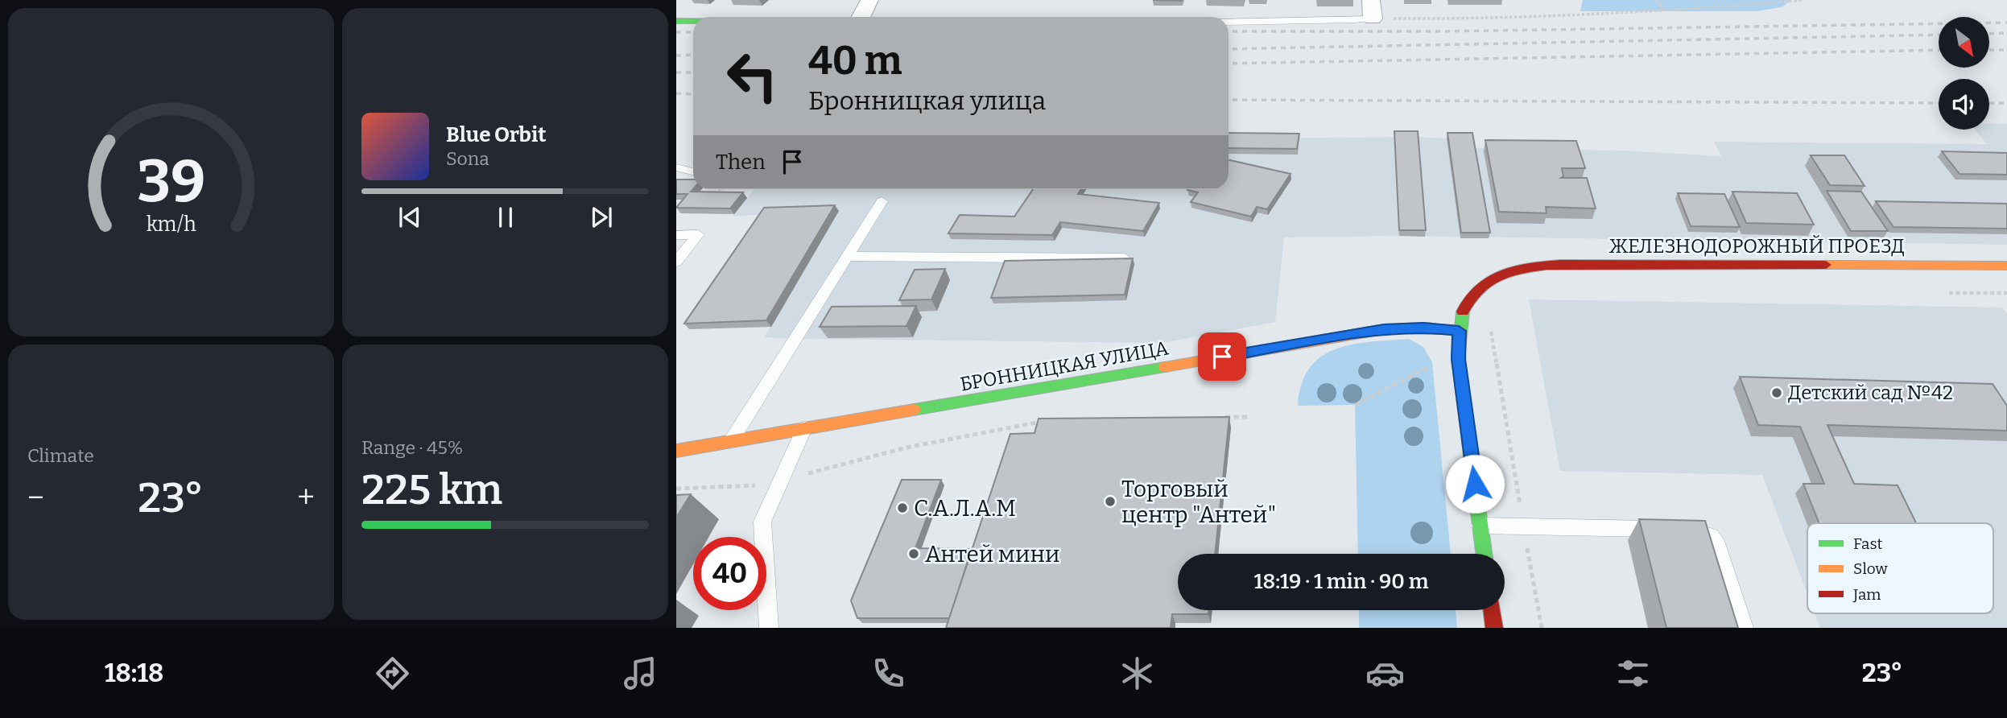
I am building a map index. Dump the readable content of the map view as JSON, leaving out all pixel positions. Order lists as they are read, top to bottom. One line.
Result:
{"streets":{"street":["ЖЕЛЕЗНОДОРОЖНЫЙ ПРОЕЗД","БРОННИЦКАЯ УЛИЦА"]},"crossings":[["ЖЕЛЕЗНОДОРОЖНЫЙ ПРОЕЗД","БРОННИЦКАЯ УЛИЦА"]],"places":["Детский сад №42","Торговый центр \"Антей\"","С.А.Л.А.М","Антей мини"],"legend":["Fast","Slow","Jam"],"north":"bottom right","page":{"turn":["40 m","Бронницкая улица"],"song":["Blue Orbit","Sona"],"then":"Then","tile":["Climate",["Range · 45%","225 km"]],"heat":["−","23°","+"],"limit":"40","trip":"18:19 · 1 min · 90 m","tabs":["18:18","23°"],"gauge":["39","km/h"]}}
